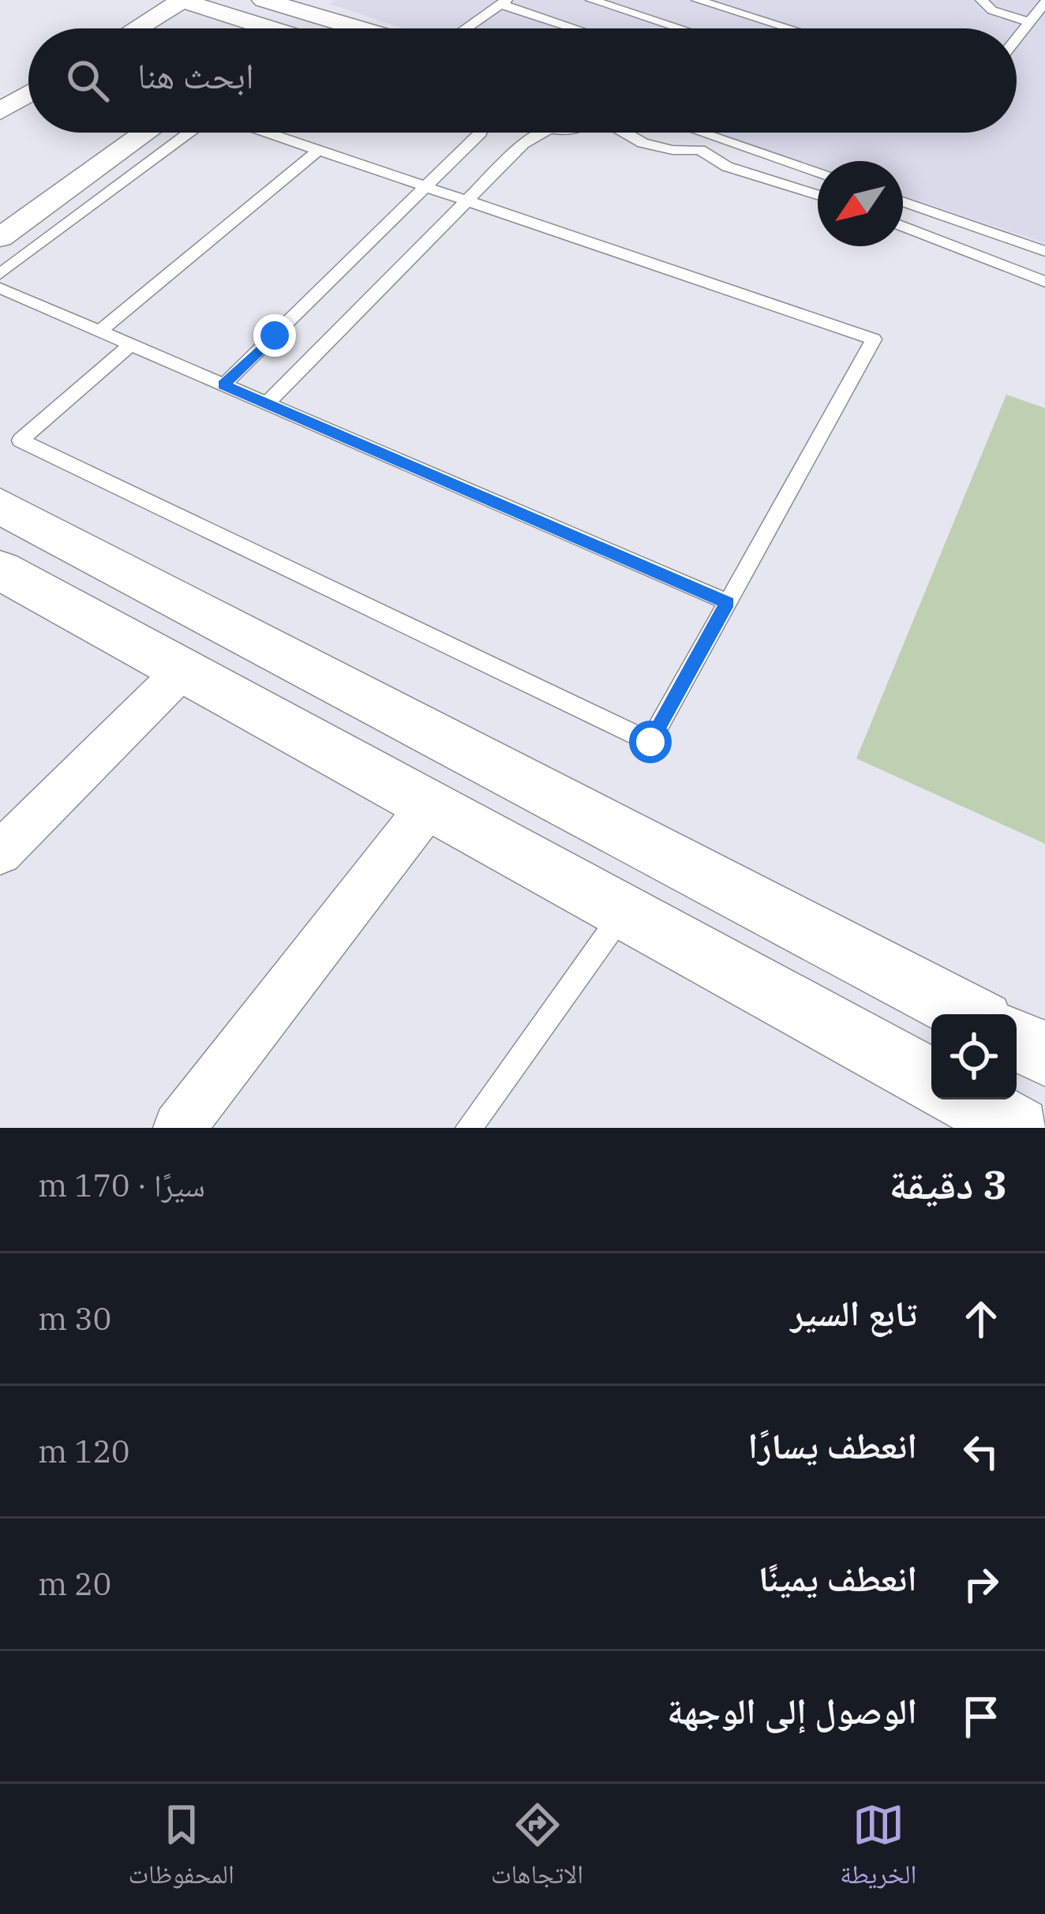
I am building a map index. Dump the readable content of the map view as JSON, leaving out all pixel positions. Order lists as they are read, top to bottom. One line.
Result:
{"north":"bottom left","page":{"search":"ابحث هنا","heading":["3 دقيقة","سيرًا · 170 m"],"list":[["تابع السير","30 m"],["انعطف يسارًا","120 m"],["انعطف يمينًا","20 m"],"الوصول إلى الوجهة"],"nav":["الخريطة","الاتجاهات","المحفوظات"]}}
